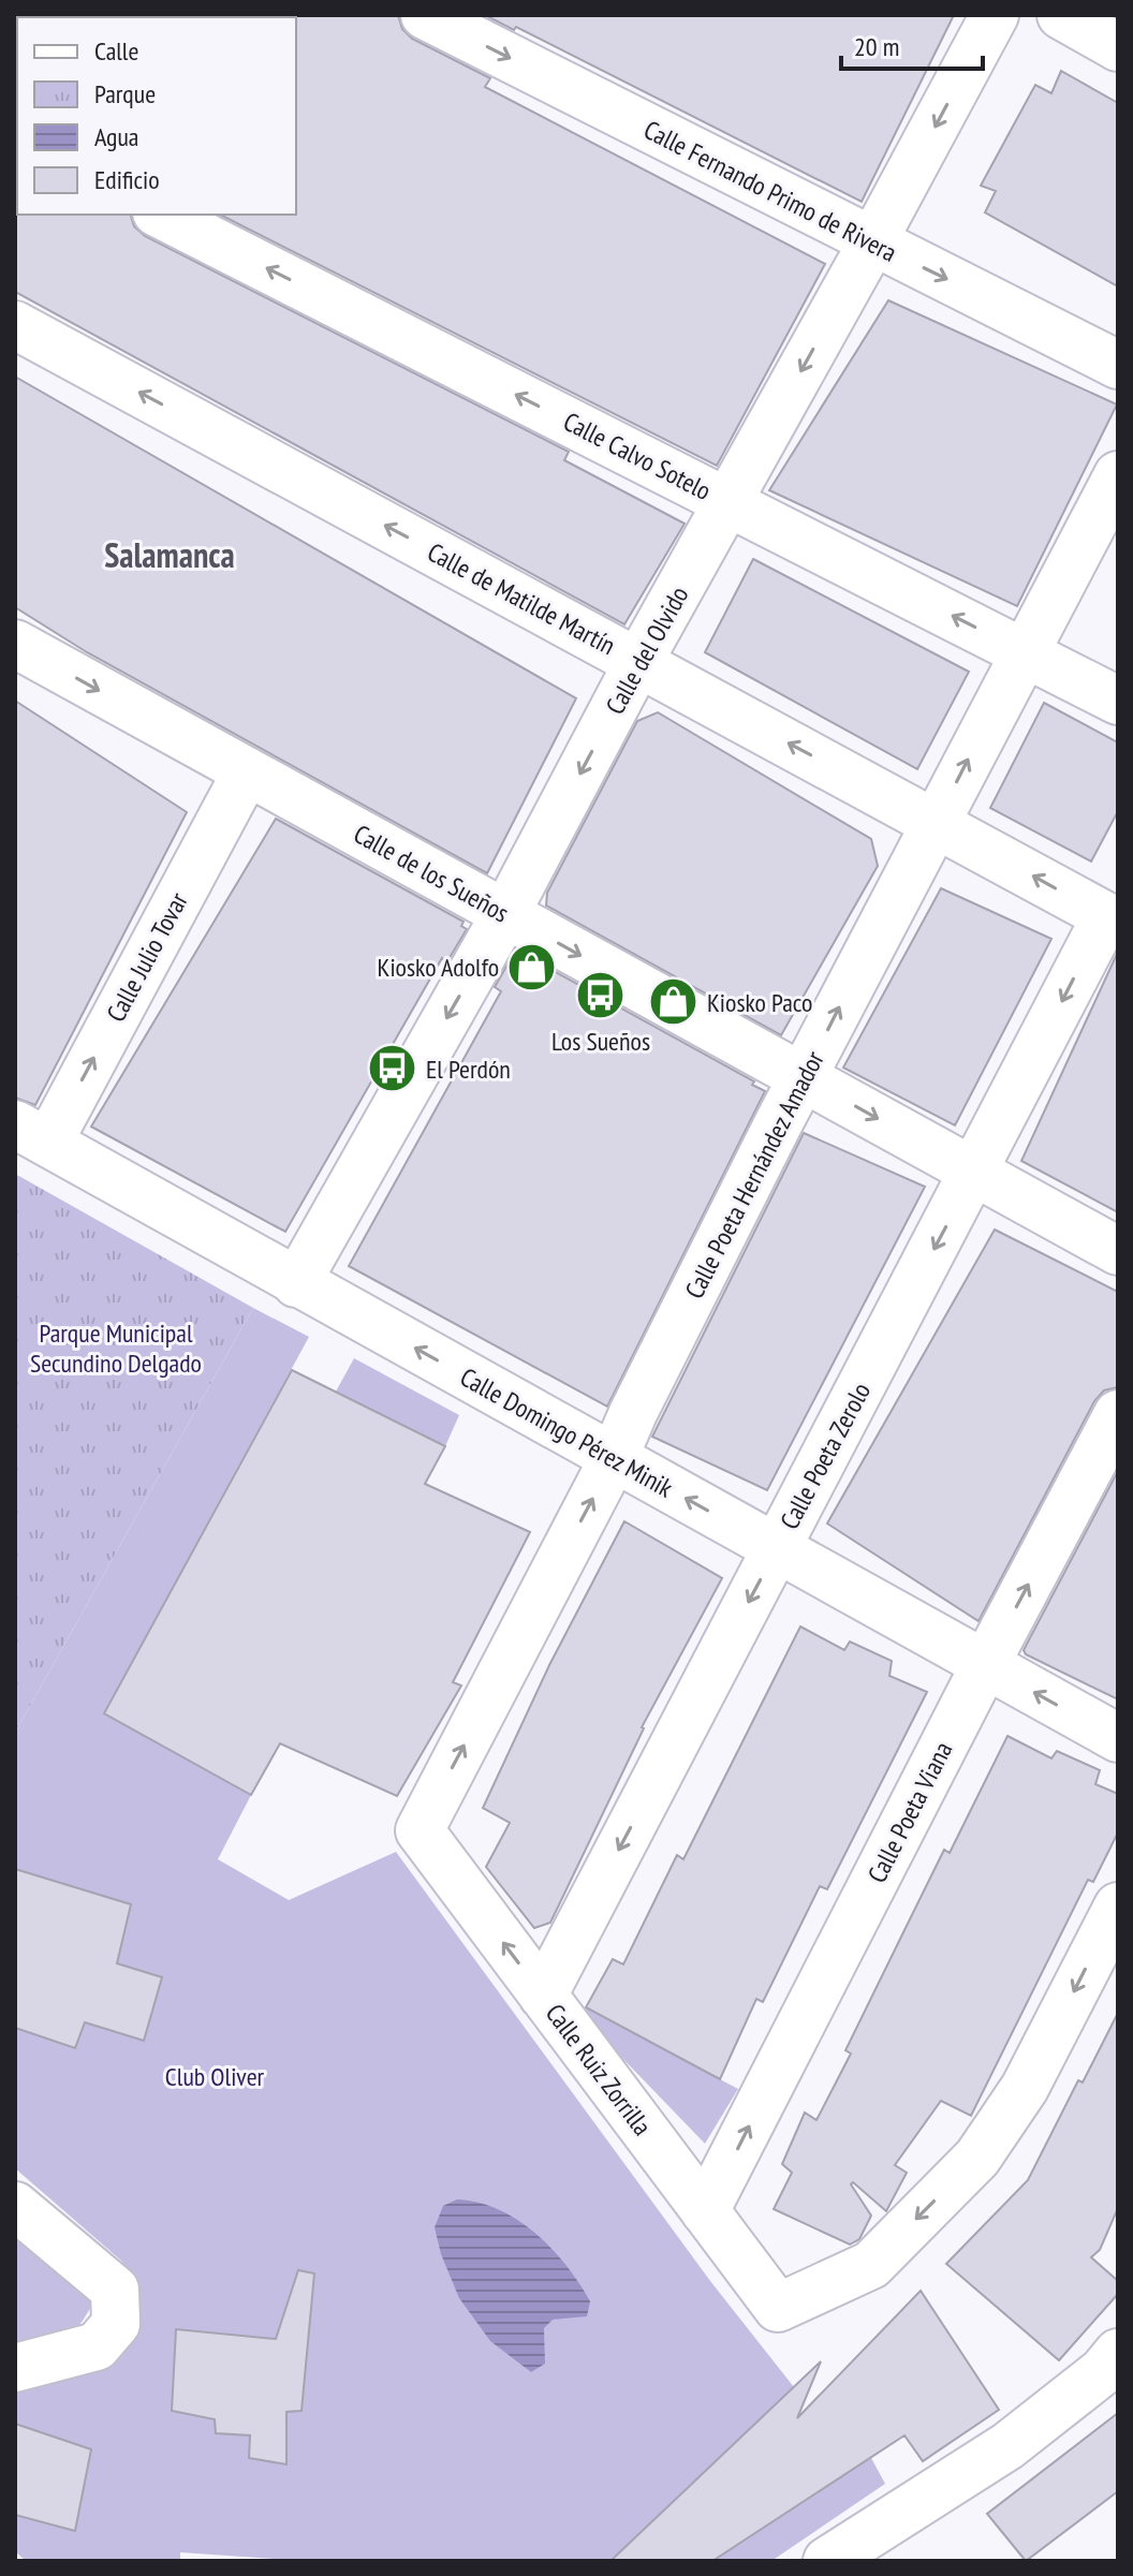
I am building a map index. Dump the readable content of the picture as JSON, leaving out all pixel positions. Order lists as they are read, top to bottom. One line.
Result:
{"streets":{"street":["Calle Fernando Primo de Rivera","Calle Calvo Sotelo","Calle de Matilde Martín","Calle del Olvido","Calle de los Sueños","Calle Julio Tovar","Calle Poeta Hernández Amador","Calle Domingo Pérez Minik","Calle Poeta Zerolo","Calle Poeta Viana","Calle Ruiz Zorrilla"]},"crossings":[["Calle Fernando Primo de Rivera","Calle del Olvido"],["Calle Calvo Sotelo","Calle del Olvido"],["Calle Calvo Sotelo","Calle Poeta Hernández Amador"],["Calle de Matilde Martín","Calle del Olvido"],["Calle de Matilde Martín","Calle Poeta Hernández Amador"],["Calle de Matilde Martín","Calle Poeta Zerolo"],["Calle del Olvido","Calle de los Sueños"],["Calle del Olvido","Calle Domingo Pérez Minik"],["Calle de los Sueños","Calle Julio Tovar"],["Calle de los Sueños","Calle Poeta Hernández Amador"],["Calle de los Sueños","Calle Poeta Zerolo"],["Calle Julio Tovar","Calle Domingo Pérez Minik"],["Calle Poeta Hernández Amador","Calle Domingo Pérez Minik"],["Calle Poeta Hernández Amador","Calle Ruiz Zorrilla"],["Calle Domingo Pérez Minik","Calle Poeta Zerolo"],["Calle Domingo Pérez Minik","Calle Poeta Viana"],["Calle Poeta Zerolo","Calle Ruiz Zorrilla"],["Calle Poeta Viana","Calle Ruiz Zorrilla"]],"one_way":["Calle Fernando Primo de Rivera","Calle Calvo Sotelo","Calle de Matilde Martín","Calle del Olvido","Calle de los Sueños","Calle Julio Tovar","Calle Poeta Hernández Amador","Calle Domingo Pérez Minik","Calle Poeta Zerolo","Calle Poeta Viana"],"districts":["Salamanca"],"parks":["Parque Municipal Secundino Delgado","Club Oliver"],"places":{"shop":["Kiosko Adolfo","Kiosko Paco"],"bus stop":["Los Sueños","El Perdón"]},"legend":["Calle","Parque","Agua","Edificio"],"scale_bar":"20 m"}
